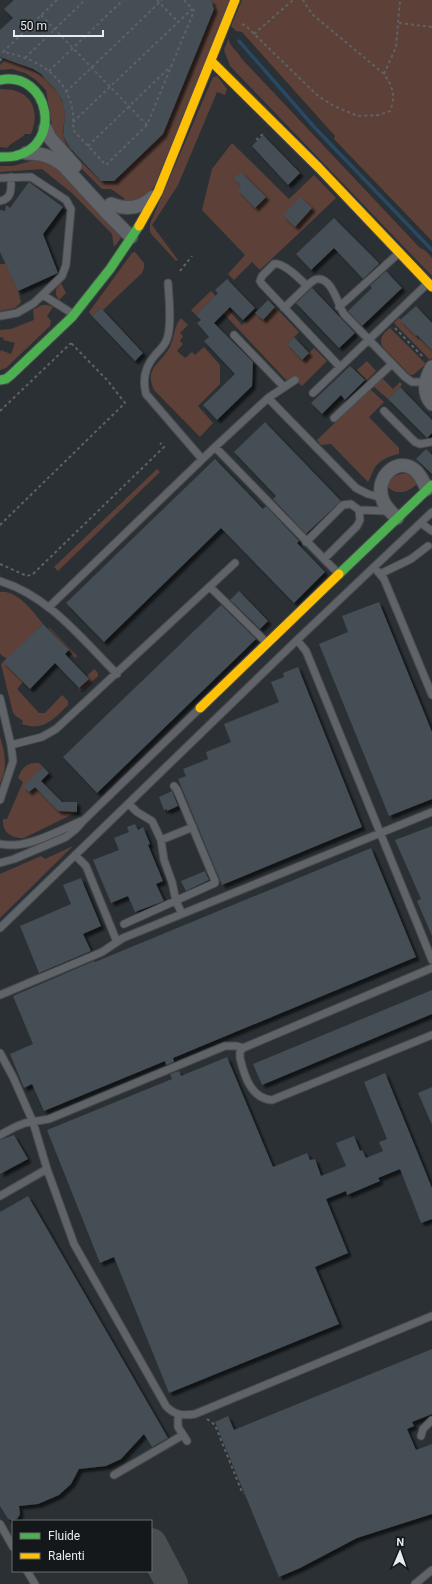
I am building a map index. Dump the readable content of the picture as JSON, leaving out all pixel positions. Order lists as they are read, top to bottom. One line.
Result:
{"legend":["Fluide","Ralenti"],"scale_bar":"50 m","north":"top"}
